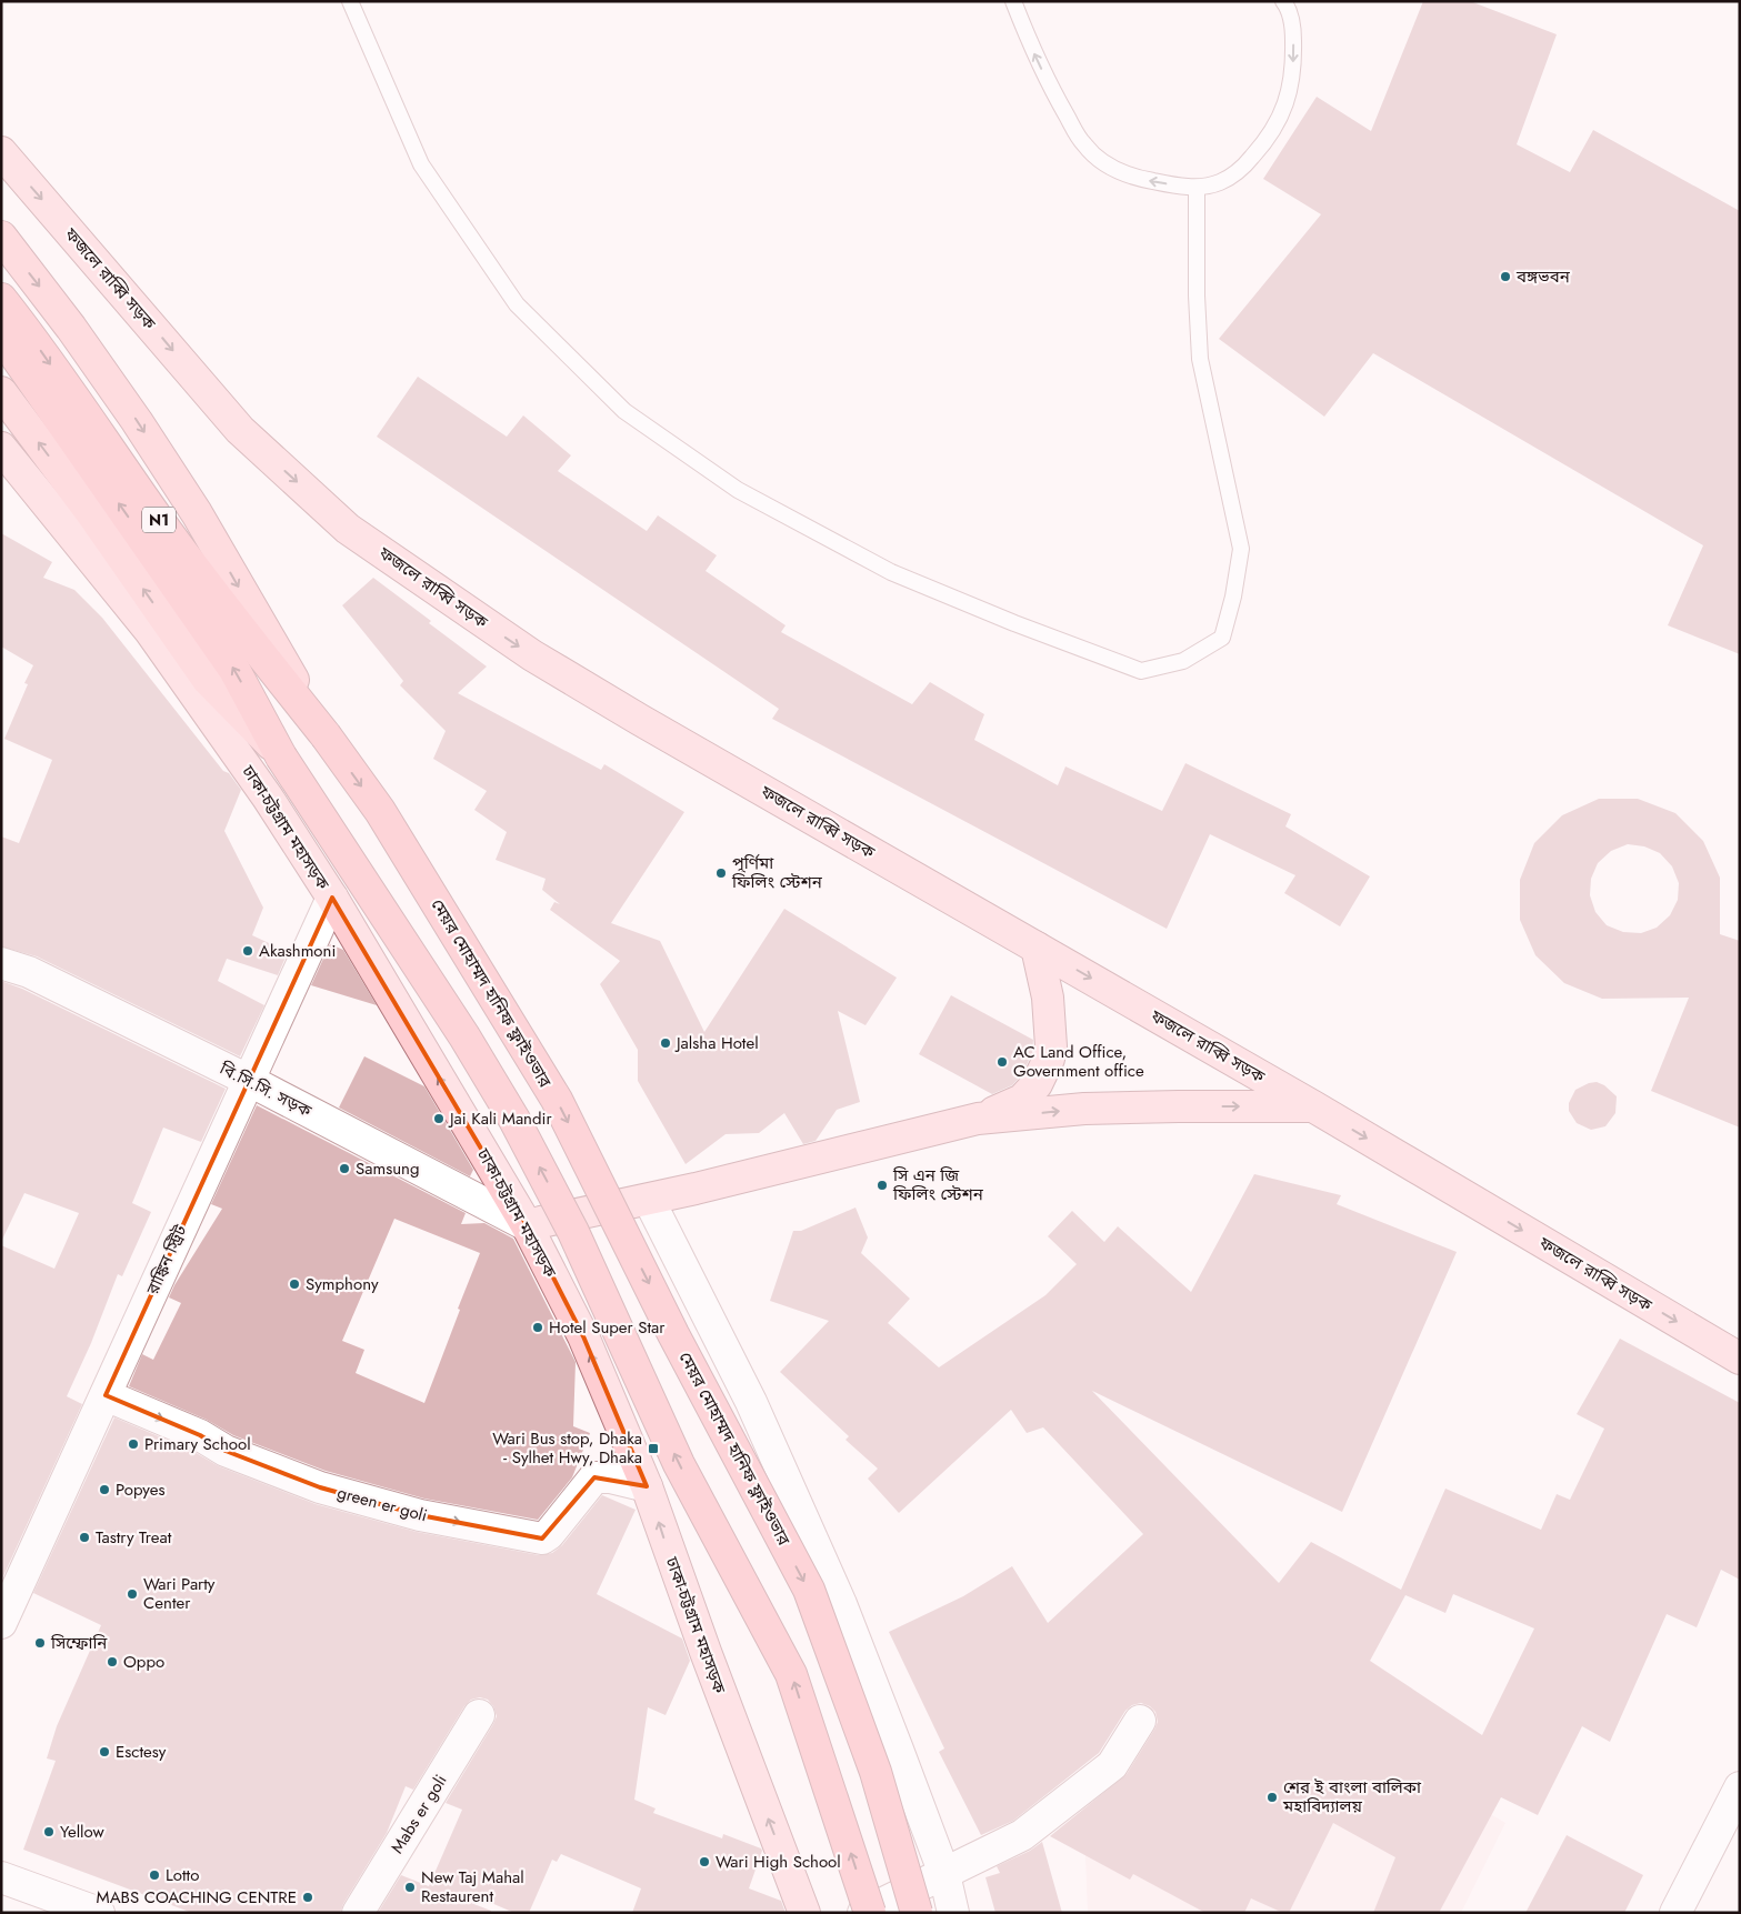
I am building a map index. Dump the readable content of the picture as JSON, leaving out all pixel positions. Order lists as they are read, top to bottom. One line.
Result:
{"streets":{"highway":["N1","মেয়র মোহাম্মদ হানিফ ফ্লাইওভার"],"main road":["ফজলে রাব্বি সড়ক","ঢাকা-চট্টগ্রাম মহাসড়ক"],"street":["বি.সি.সি. সড়ক","রাঙ্কিন স্ট্রিট","green er goli","Mabs er goli"]},"crossings":[["ঢাকা-চট্টগ্রাম মহাসড়ক","বি.সি.সি. সড়ক"],["ঢাকা-চট্টগ্রাম মহাসড়ক","রাঙ্কিন স্ট্রিট"],["ঢাকা-চট্টগ্রাম মহাসড়ক","green er goli"],["বি.সি.সি. সড়ক","রাঙ্কিন স্ট্রিট"],["রাঙ্কিন স্ট্রিট","green er goli"]],"one_way":["ফজলে রাব্বি সড়ক","ঢাকা-চট্টগ্রাম মহাসড়ক","green er goli"],"places":{"other":["বঙ্গভবন","পূর্ণিমা ফিলিং স্টেশন","Akashmoni","Jalsha Hotel","AC Land Office, Government office","Jai Kali Mandir","Samsung","সি এন জি ফিলিং স্টেশন","Symphony","Hotel Super Star","Primary School","Popyes","Tastry Treat","Wari Party Center","সিম্ফোনি","Oppo","Esctesy","শের ই বাংলা বালিকা মহাবিদ্যালয়","Yellow","Wari High School","Lotto","New Taj Mahal Restaurent","MABS COACHING CENTRE"],"transit":["Wari Bus stop, Dhaka - Sylhet Hwy, Dhaka"]}}
